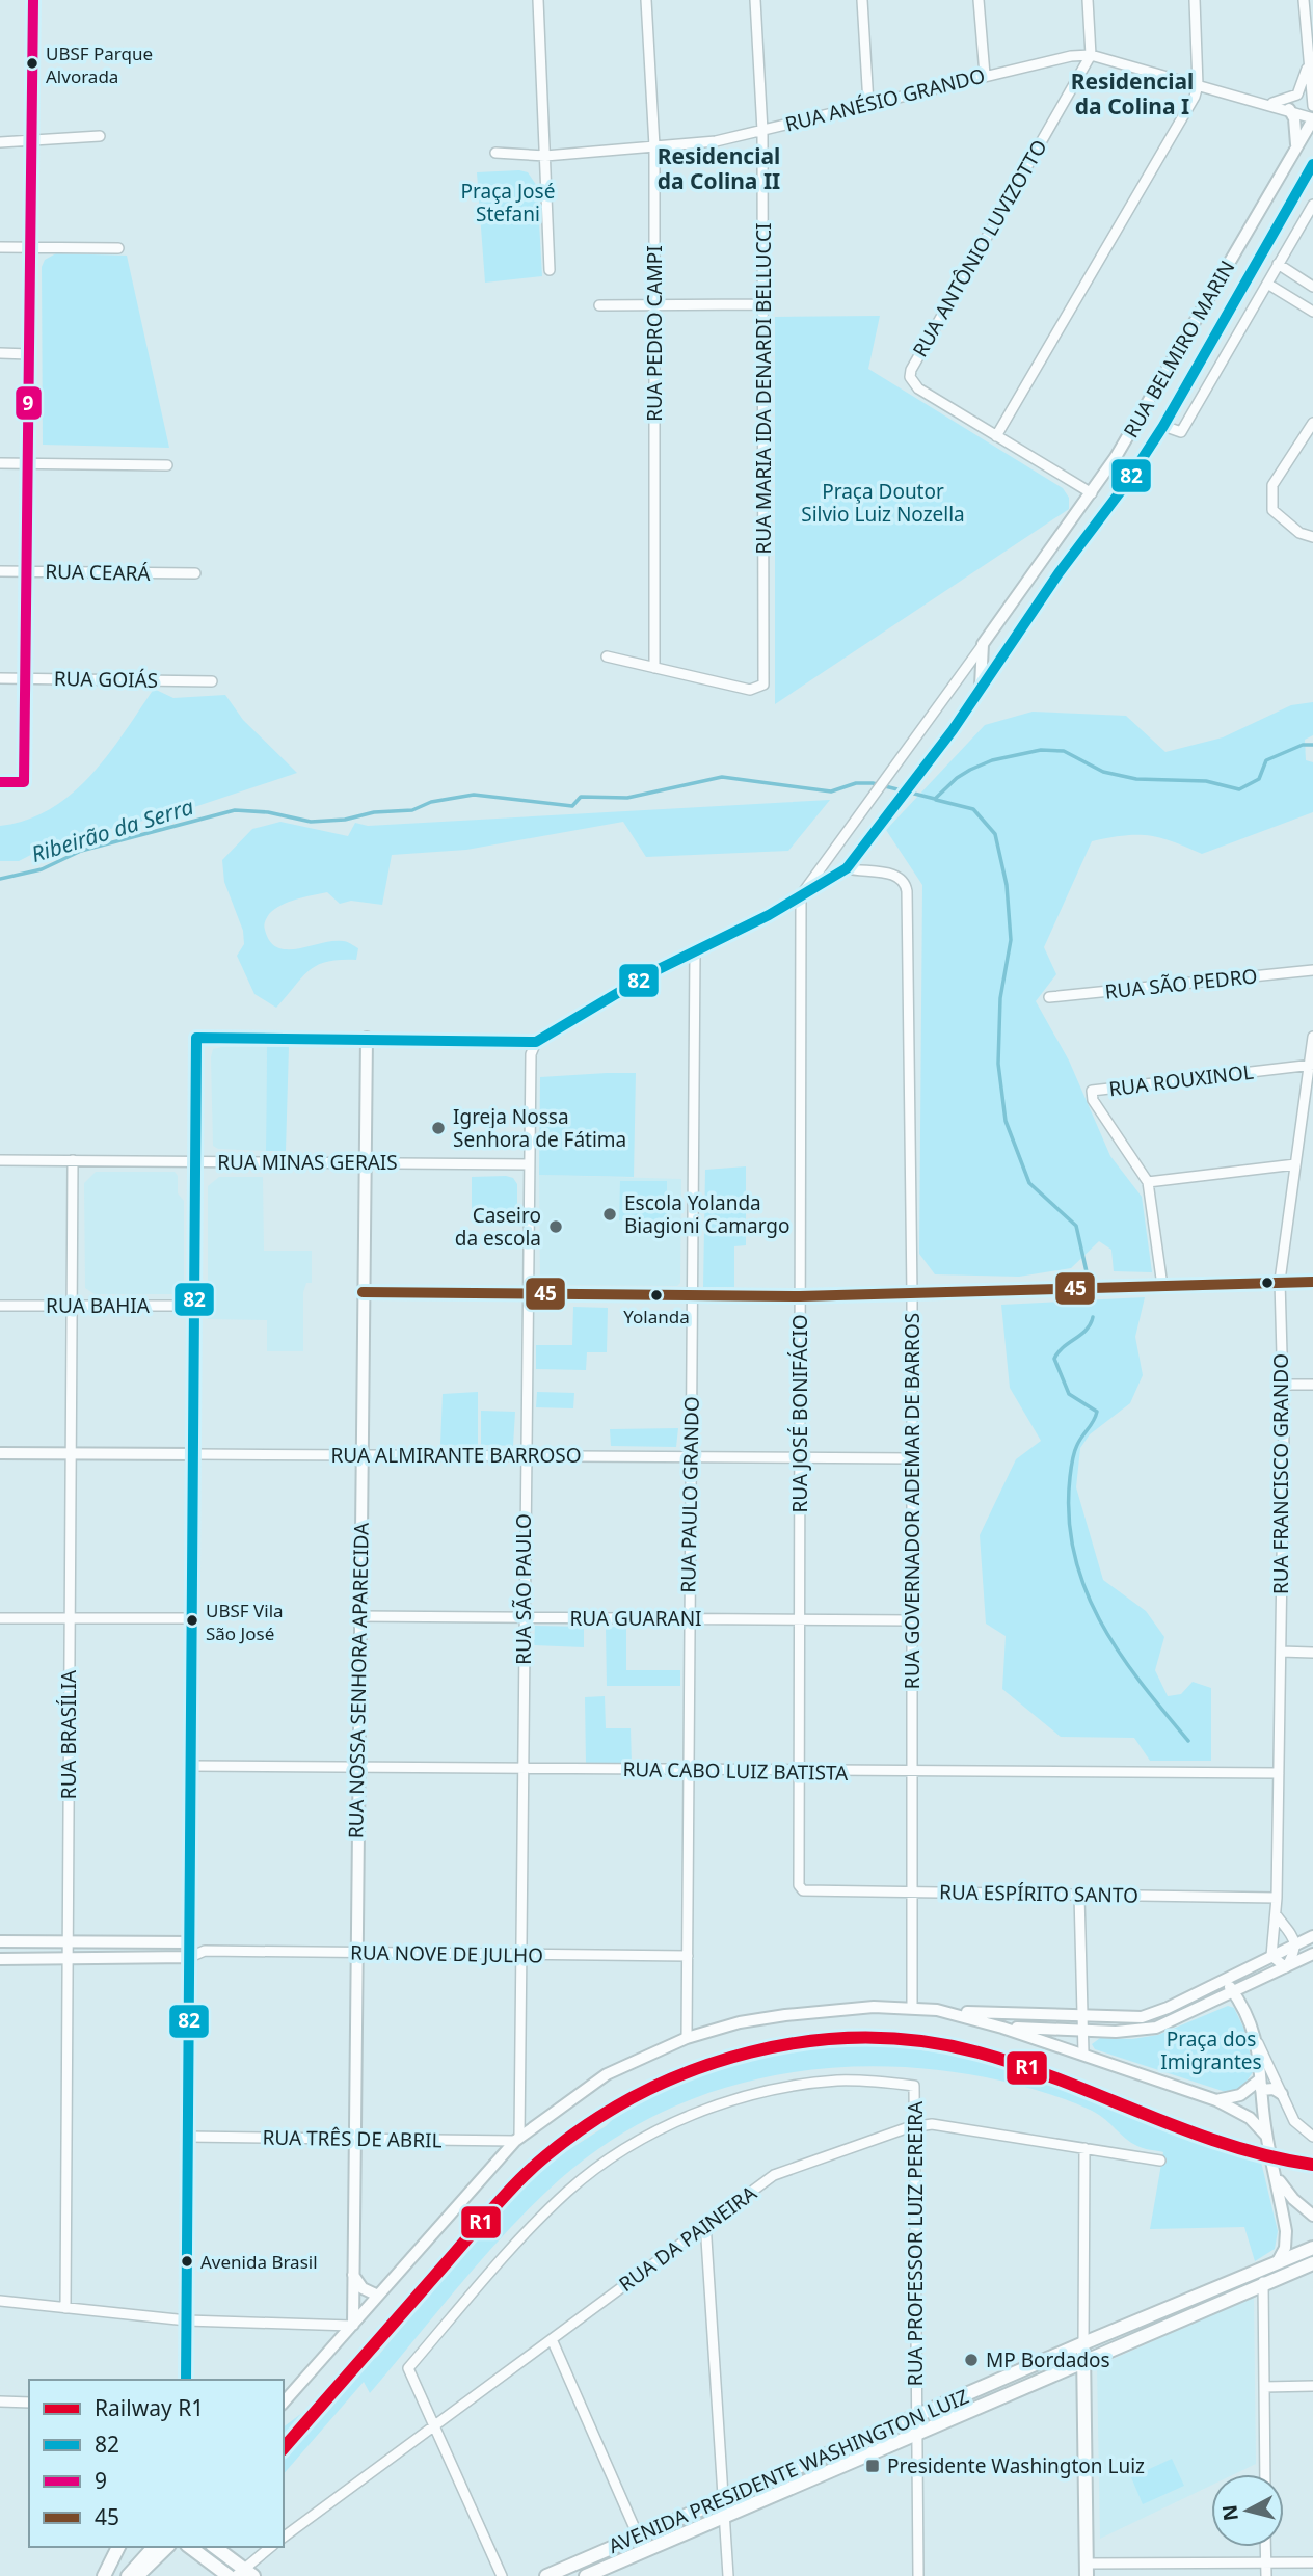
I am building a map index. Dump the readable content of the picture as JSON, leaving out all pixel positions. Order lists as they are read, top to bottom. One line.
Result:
{"streets":{"main road":["AVENIDA PRESIDENTE WASHINGTON LUIZ"],"street":["RUA ANÉSIO GRANDO","RUA ANTÔNIO LUVIZOTTO","RUA PEDRO CAMPI","RUA BELMIRO MARIN","RUA MARIA IDA DENARDI BELLUCCI","RUA CEARÁ","RUA GOIÁS","RUA SÃO PEDRO","RUA ROUXINOL","RUA MINAS GERAIS","RUA BAHIA","RUA JOSÉ BONIFÁCIO","RUA ALMIRANTE BARROSO","RUA FRANCISCO GRANDO","RUA PAULO GRANDO","RUA GOVERNADOR ADEMAR DE BARROS","RUA SÃO PAULO","RUA GUARANI","RUA NOSSA SENHORA APARECIDA","RUA BRASÍLIA","RUA CABO LUIZ BATISTA","RUA ESPÍRITO SANTO","RUA NOVE DE JULHO","RUA TRÊS DE ABRIL","RUA DA PAINEIRA","RUA PROFESSOR LUIZ PEREIRA"]},"crossings":[["RUA ANÉSIO GRANDO","RUA ANTÔNIO LUVIZOTTO"],["RUA ANÉSIO GRANDO","RUA PEDRO CAMPI"],["RUA ANÉSIO GRANDO","RUA BELMIRO MARIN"],["RUA ANÉSIO GRANDO","RUA MARIA IDA DENARDI BELLUCCI"],["RUA PEDRO CAMPI","RUA MARIA IDA DENARDI BELLUCCI"],["RUA BELMIRO MARIN","RUA JOSÉ BONIFÁCIO"],["RUA BELMIRO MARIN","RUA GOVERNADOR ADEMAR DE BARROS"],["RUA ROUXINOL","RUA FRANCISCO GRANDO"],["RUA MINAS GERAIS","RUA SÃO PAULO"],["RUA MINAS GERAIS","RUA NOSSA SENHORA APARECIDA"],["RUA MINAS GERAIS","RUA BRASÍLIA"],["RUA BAHIA","RUA BRASÍLIA"],["RUA JOSÉ BONIFÁCIO","RUA ALMIRANTE BARROSO"],["RUA JOSÉ BONIFÁCIO","RUA GUARANI"],["RUA JOSÉ BONIFÁCIO","RUA CABO LUIZ BATISTA"],["RUA JOSÉ BONIFÁCIO","RUA ESPÍRITO SANTO"],["RUA ALMIRANTE BARROSO","RUA PAULO GRANDO"],["RUA ALMIRANTE BARROSO","RUA GOVERNADOR ADEMAR DE BARROS"],["RUA ALMIRANTE BARROSO","RUA SÃO PAULO"],["RUA ALMIRANTE BARROSO","RUA NOSSA SENHORA APARECIDA"],["RUA ALMIRANTE BARROSO","RUA BRASÍLIA"],["RUA FRANCISCO GRANDO","RUA CABO LUIZ BATISTA"],["RUA FRANCISCO GRANDO","RUA ESPÍRITO SANTO"],["RUA PAULO GRANDO","RUA GUARANI"],["RUA PAULO GRANDO","RUA CABO LUIZ BATISTA"],["RUA PAULO GRANDO","RUA NOVE DE JULHO"],["RUA GOVERNADOR ADEMAR DE BARROS","RUA GUARANI"],["RUA GOVERNADOR ADEMAR DE BARROS","RUA CABO LUIZ BATISTA"],["RUA GOVERNADOR ADEMAR DE BARROS","RUA ESPÍRITO SANTO"],["RUA SÃO PAULO","RUA GUARANI"],["RUA SÃO PAULO","RUA CABO LUIZ BATISTA"],["RUA SÃO PAULO","RUA NOVE DE JULHO"],["RUA SÃO PAULO","RUA TRÊS DE ABRIL"],["RUA GUARANI","RUA NOSSA SENHORA APARECIDA"],["RUA NOSSA SENHORA APARECIDA","RUA CABO LUIZ BATISTA"],["RUA NOSSA SENHORA APARECIDA","RUA NOVE DE JULHO"],["RUA NOSSA SENHORA APARECIDA","RUA TRÊS DE ABRIL"],["RUA DA PAINEIRA","RUA PROFESSOR LUIZ PEREIRA"],["RUA PROFESSOR LUIZ PEREIRA","AVENIDA PRESIDENTE WASHINGTON LUIZ"]],"districts":["Residencial da Colina I","Residencial da Colina II"],"water":["Ribeirão da Serra"],"parks":["Praça José Stefani","Praça Doutor Silvio Luiz Nozella","Praça dos Imigrantes"],"places":{"other":["UBSF Parque Alvorada","Igreja Nossa Senhora de Fátima","Escola Yolanda Biagioni Camargo","Caseiro da escola","Yolanda","UBSF Vila São José","Avenida Brasil","MP Bordados"],"transit":["Presidente Washington Luiz"]},"lines":["transit line 9","transit line 82","transit line 45","rail line R1"],"legend":["Railway R1","82","9","45"],"north":"left"}
